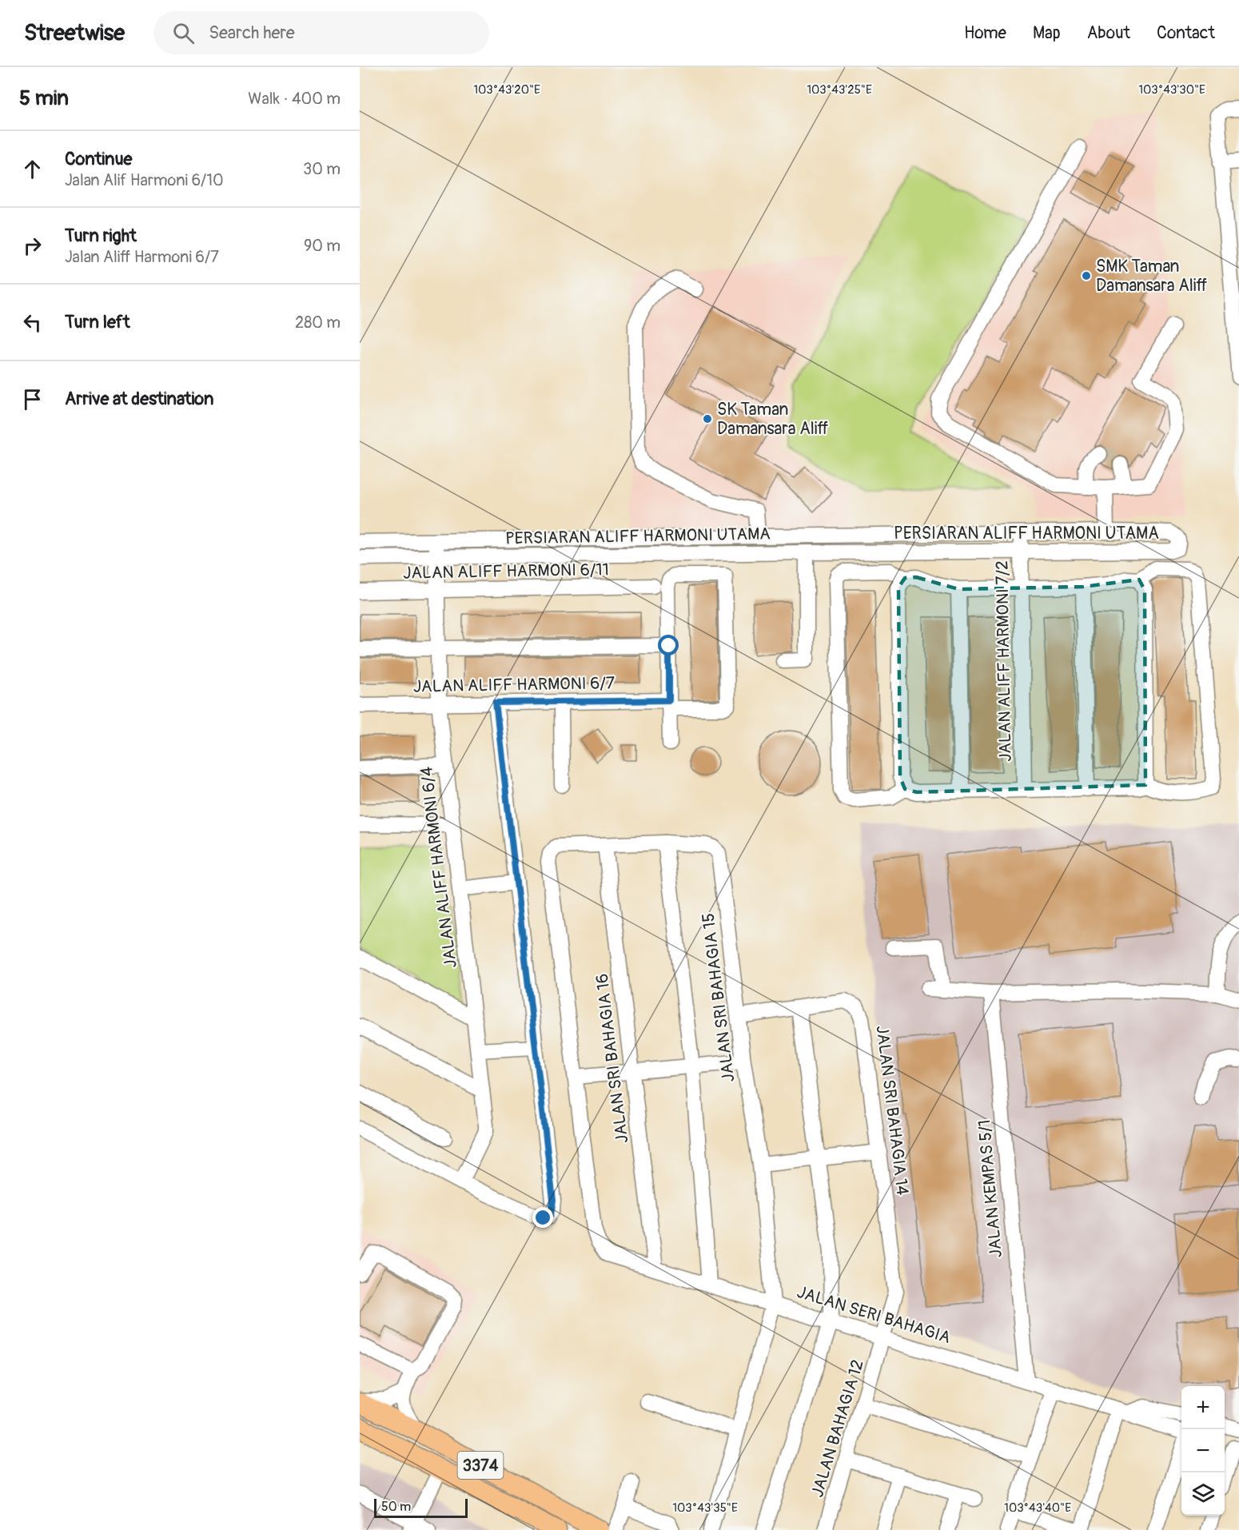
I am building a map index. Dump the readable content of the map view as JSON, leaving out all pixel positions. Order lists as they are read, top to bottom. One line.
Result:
{"streets":{"main road":["3374"],"street":["PERSIARAN ALIFF HARMONI UTAMA","JALAN ALIFF HARMONI 6/11","JALAN ALIFF HARMONI 7/2","JALAN ALIFF HARMONI 6/7","JALAN ALIFF HARMONI 6/4","JALAN SRI BAHAGIA 15","JALAN SRI BAHAGIA 16","JALAN SRI BAHAGIA 14","JALAN KEMPAS 5/1","JALAN SERI BAHAGIA","JALAN BAHAGIA 12"]},"crossings":[["PERSIARAN ALIFF HARMONI UTAMA","JALAN ALIFF HARMONI 7/2"],["PERSIARAN ALIFF HARMONI UTAMA","JALAN ALIFF HARMONI 6/4"],["JALAN ALIFF HARMONI 6/11","JALAN ALIFF HARMONI 6/4"],["JALAN ALIFF HARMONI 6/7","JALAN ALIFF HARMONI 6/4"],["JALAN SRI BAHAGIA 15","JALAN SRI BAHAGIA 16"],["JALAN SRI BAHAGIA 15","JALAN SRI BAHAGIA 14"],["JALAN SRI BAHAGIA 15","JALAN SERI BAHAGIA"],["JALAN SRI BAHAGIA 16","JALAN SERI BAHAGIA"],["JALAN SRI BAHAGIA 14","JALAN SERI BAHAGIA"],["JALAN SRI BAHAGIA 14","JALAN BAHAGIA 12"],["JALAN KEMPAS 5/1","JALAN SERI BAHAGIA"],["JALAN SERI BAHAGIA","JALAN BAHAGIA 12"]],"places":["SMK Taman Damansara Aliff","SK Taman Damansara Aliff"],"scale_bar":"50 m","page":{"header":"Streetwise","search":"Search here","nav":["Home","Map","About","Contact"],"heading":["5 min","Walk · 400 m"],"list":[["Continue","Jalan Alif Harmoni 6/10","30 m"],["Turn right","Jalan Aliff Harmoni 6/7","90 m"],["Turn left","280 m"],"Arrive at destination"],"map_buttons":["+","−"],"scale":"50 m"},"coordinates":["103°43'20\"E","103°43'25\"E","103°43'30\"E","103°43'35\"E","103°43'40\"E"]}
